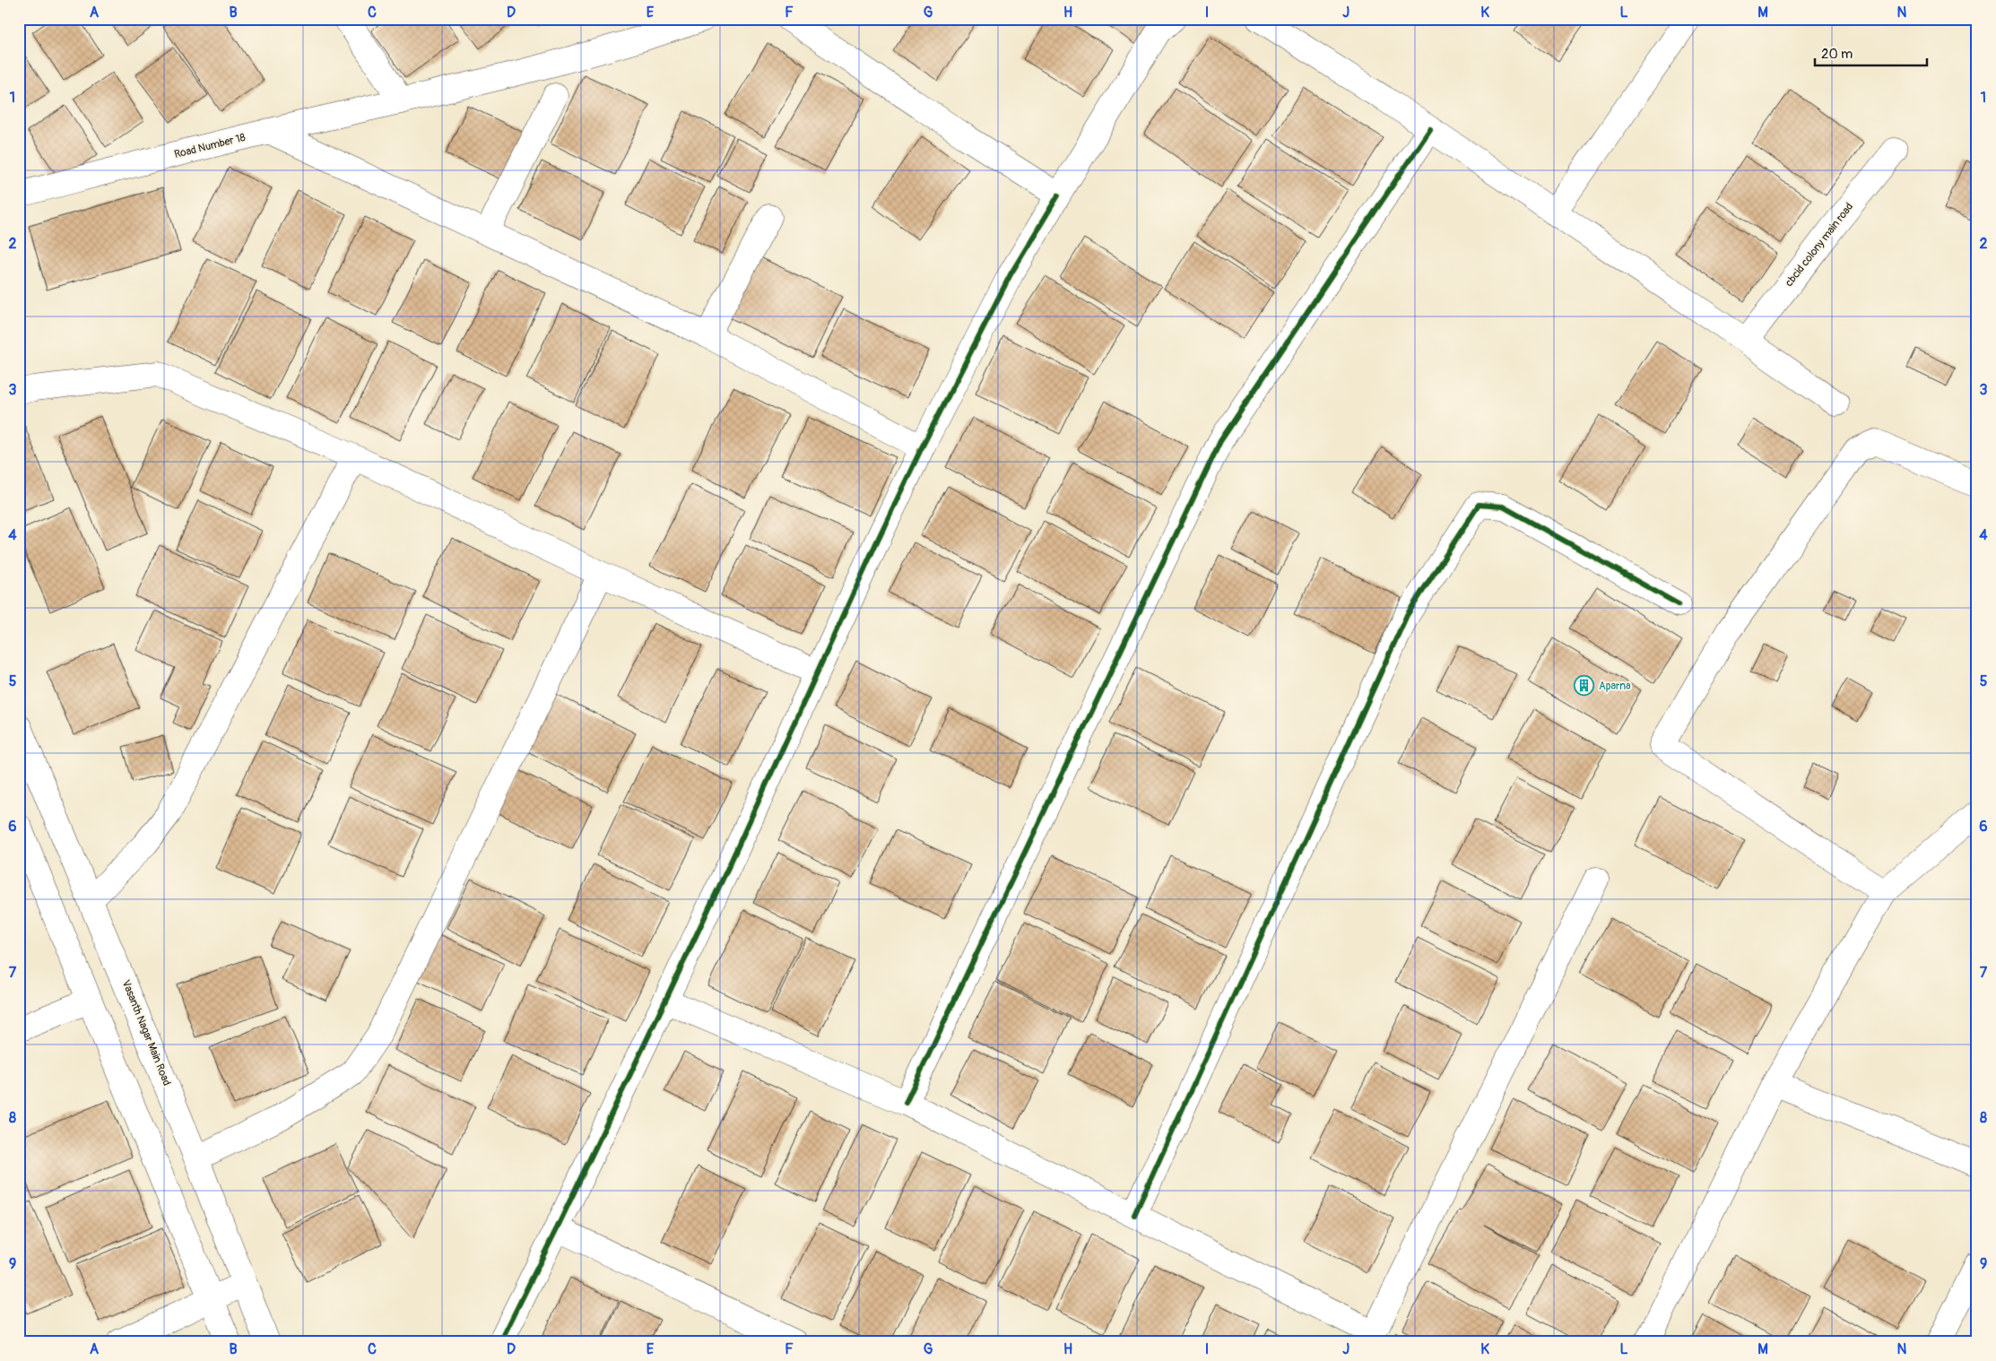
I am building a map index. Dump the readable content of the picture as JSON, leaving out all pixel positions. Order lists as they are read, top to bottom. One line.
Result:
{"streets":{"street":["Road Number 18","cbcid colony main road","Vasanth Nagar Main Road"]},"places":{"building":["Aparna"]},"scale_bar":"20 m","grid":{"columns":["A","B","C","D","E","F","G","H","I","J","K","L","M","N"],"rows":["1","2","3","4","5","6","7","8","9"]}}
